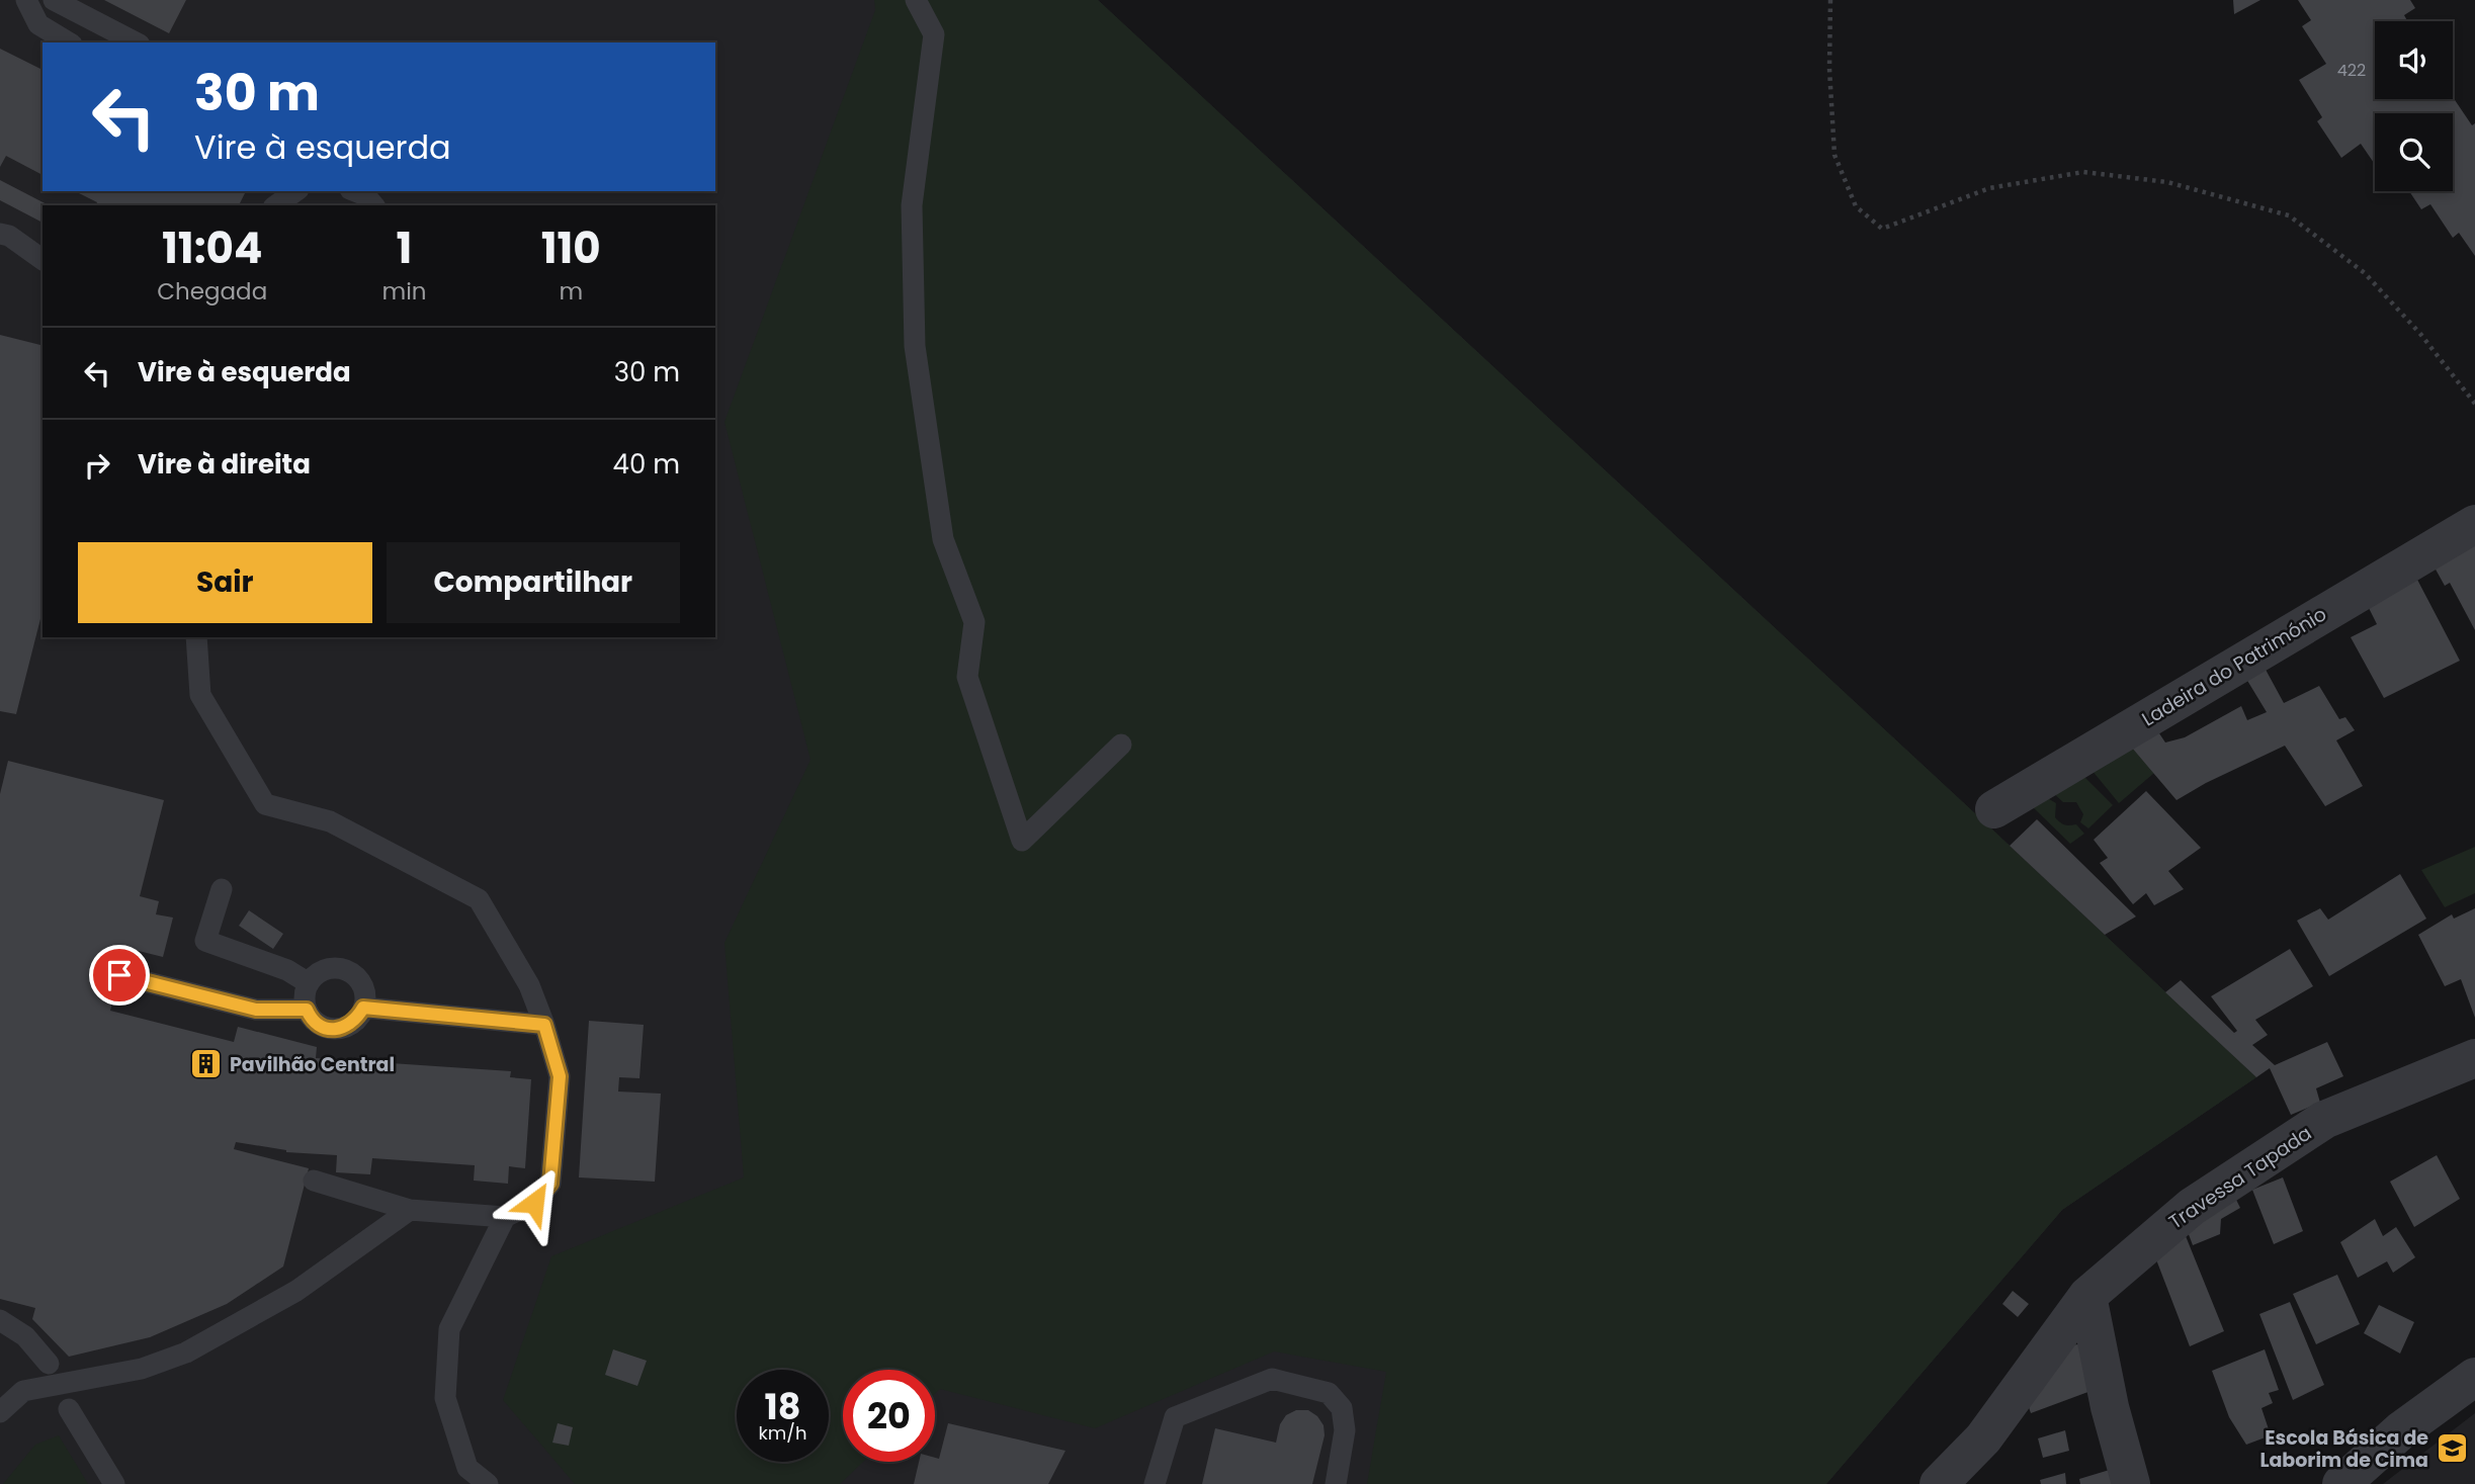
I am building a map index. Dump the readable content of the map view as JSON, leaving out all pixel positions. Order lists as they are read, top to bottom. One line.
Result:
{"streets":{"street":["Ladeira do Património","Travessa Tapada"]},"places":{"building":["Pavilhão Central"],"school or university":["Escola Básica de Laborim de Cima"]},"house_numbers":["422"],"page":{"turn":["30 m","Vire à esquerda"],"eta":["11:04","Chegada","1","min","110","m"],"list":[{"name":"Vire à esquerda","value":"30 m"},{"name":"Vire à direita","value":"40 m"}],"buttons":["Sair","Compartilhar"],"speed":"18 km/h","limit":"20"}}
